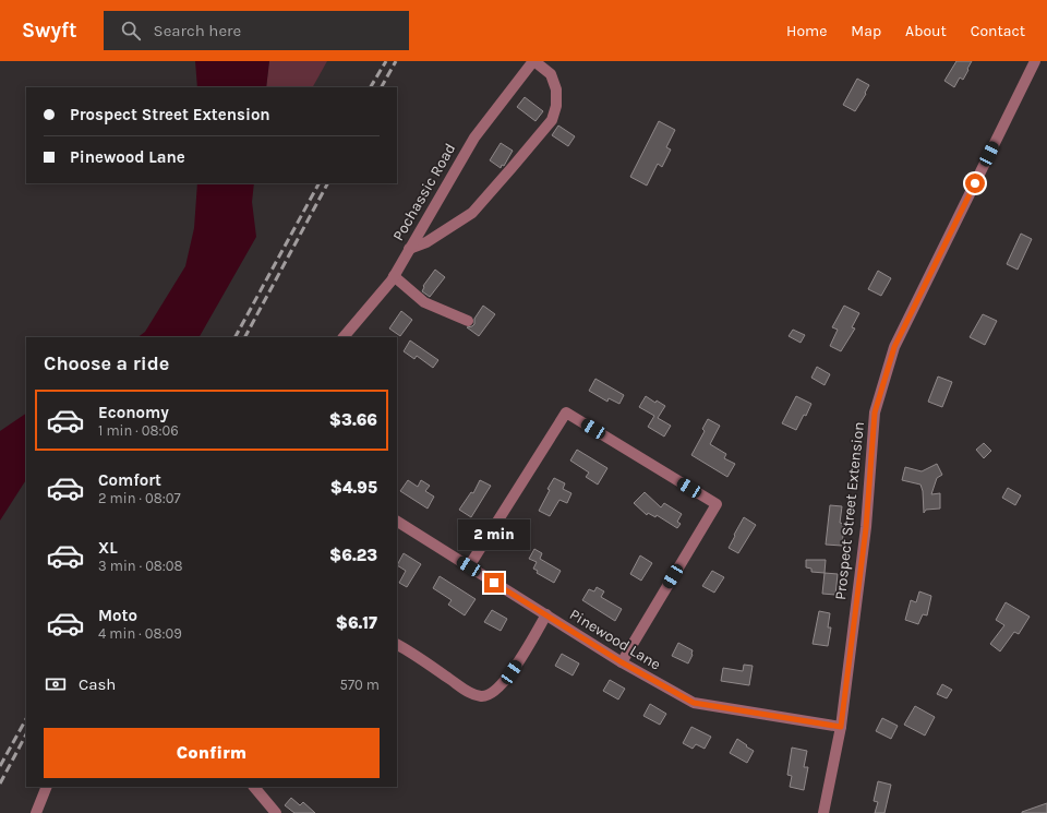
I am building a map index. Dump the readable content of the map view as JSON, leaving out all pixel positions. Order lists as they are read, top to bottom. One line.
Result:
{"streets":{"street":["Pochassic Road","Prospect Street Extension","Pinewood Lane"]},"crossings":[["Prospect Street Extension","Pinewood Lane"]],"page":{"header":"Swyft","search":"Search here","nav":["Home","Map","About","Contact"],"banner":["Prospect Street Extension","Pinewood Lane"],"heading":"Choose a ride","list":[{"name":"Economy","note":"1 min · 08:06","value":"$3.66"},{"name":"Comfort","note":"2 min · 08:07","value":"$4.95"},{"name":"XL","note":"3 min · 08:08","value":"$6.23"},{"name":"Moto","note":"4 min · 08:09","value":"$6.17"}],"bubble":"2 min","pay":["Cash","570 m"],"buttons":"Confirm"}}
